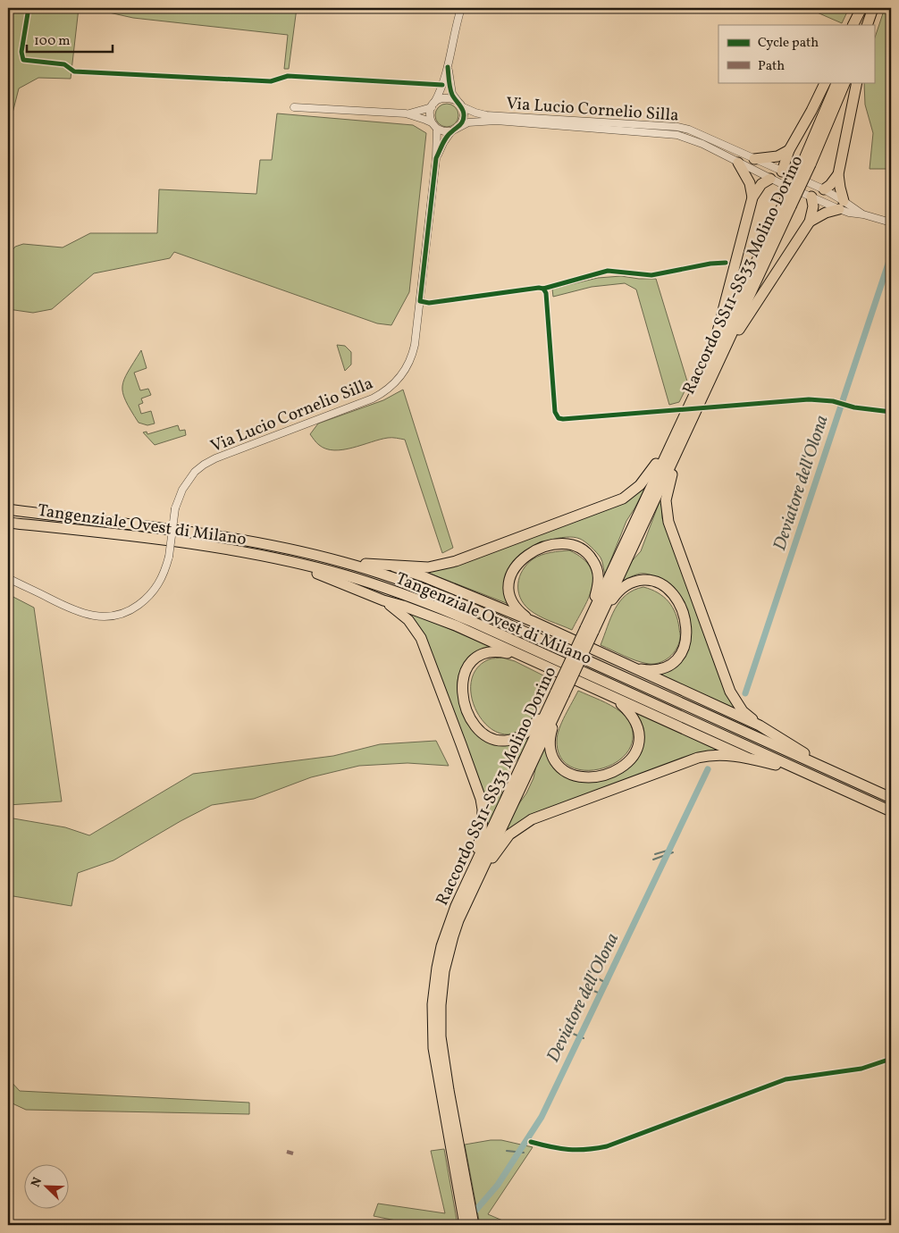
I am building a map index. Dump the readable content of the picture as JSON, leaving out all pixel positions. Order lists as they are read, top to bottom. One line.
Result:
{"streets":{"highway":["Raccordo SS11-SS33 Molino Dorino","Tangenziale Ovest di Milano"],"street":["Via Lucio Cornelio Silla"]},"water":["Deviatore dell'Olona"],"legend":["Cycle path","Path"],"scale_bar":"100 m","north":"top left"}
